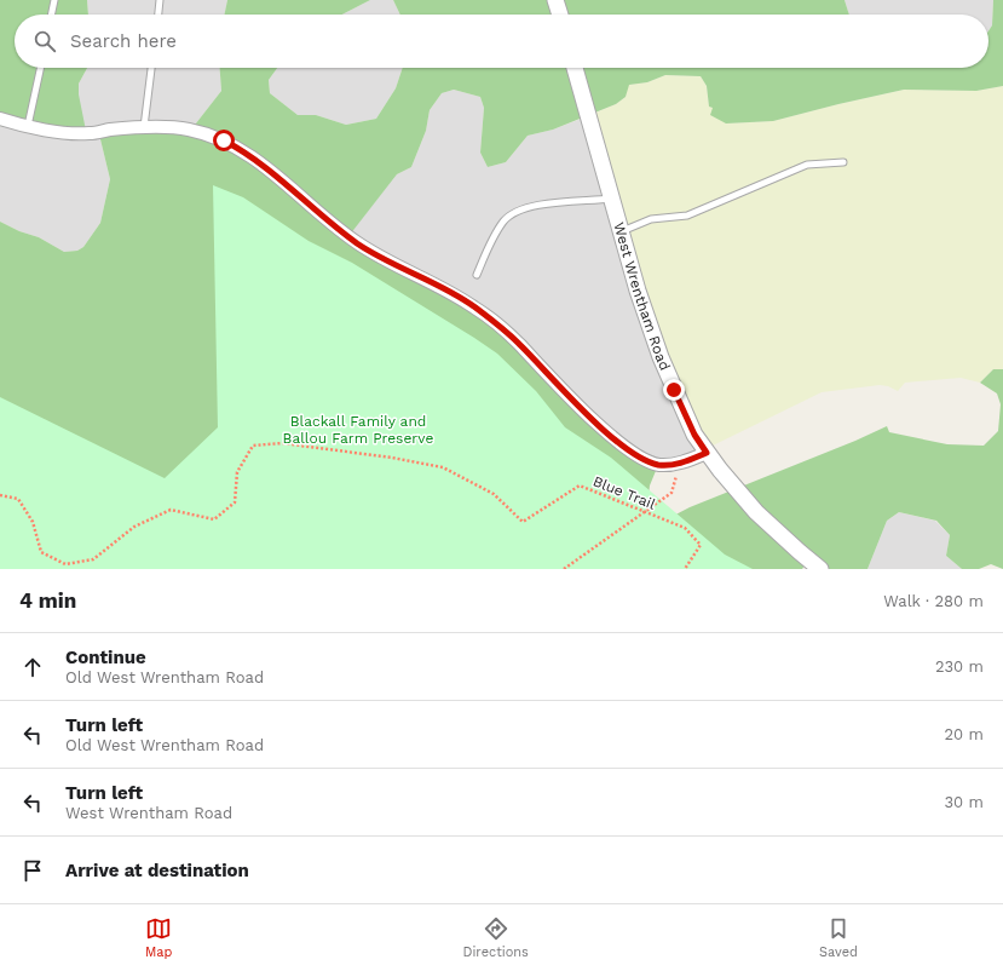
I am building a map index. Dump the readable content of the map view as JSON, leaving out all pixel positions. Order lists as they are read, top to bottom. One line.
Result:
{"streets":{"street":["West Wrentham Road"],"path":["Blue Trail"]},"parks":["Blackall Family and Ballou Farm Preserve"],"page":{"search":"Search here","heading":["4 min","Walk · 280 m"],"list":[["Continue","Old West Wrentham Road","230 m"],["Turn left","Old West Wrentham Road","20 m"],["Turn left","West Wrentham Road","30 m"],"Arrive at destination"],"nav":["Map","Directions","Saved"]}}
